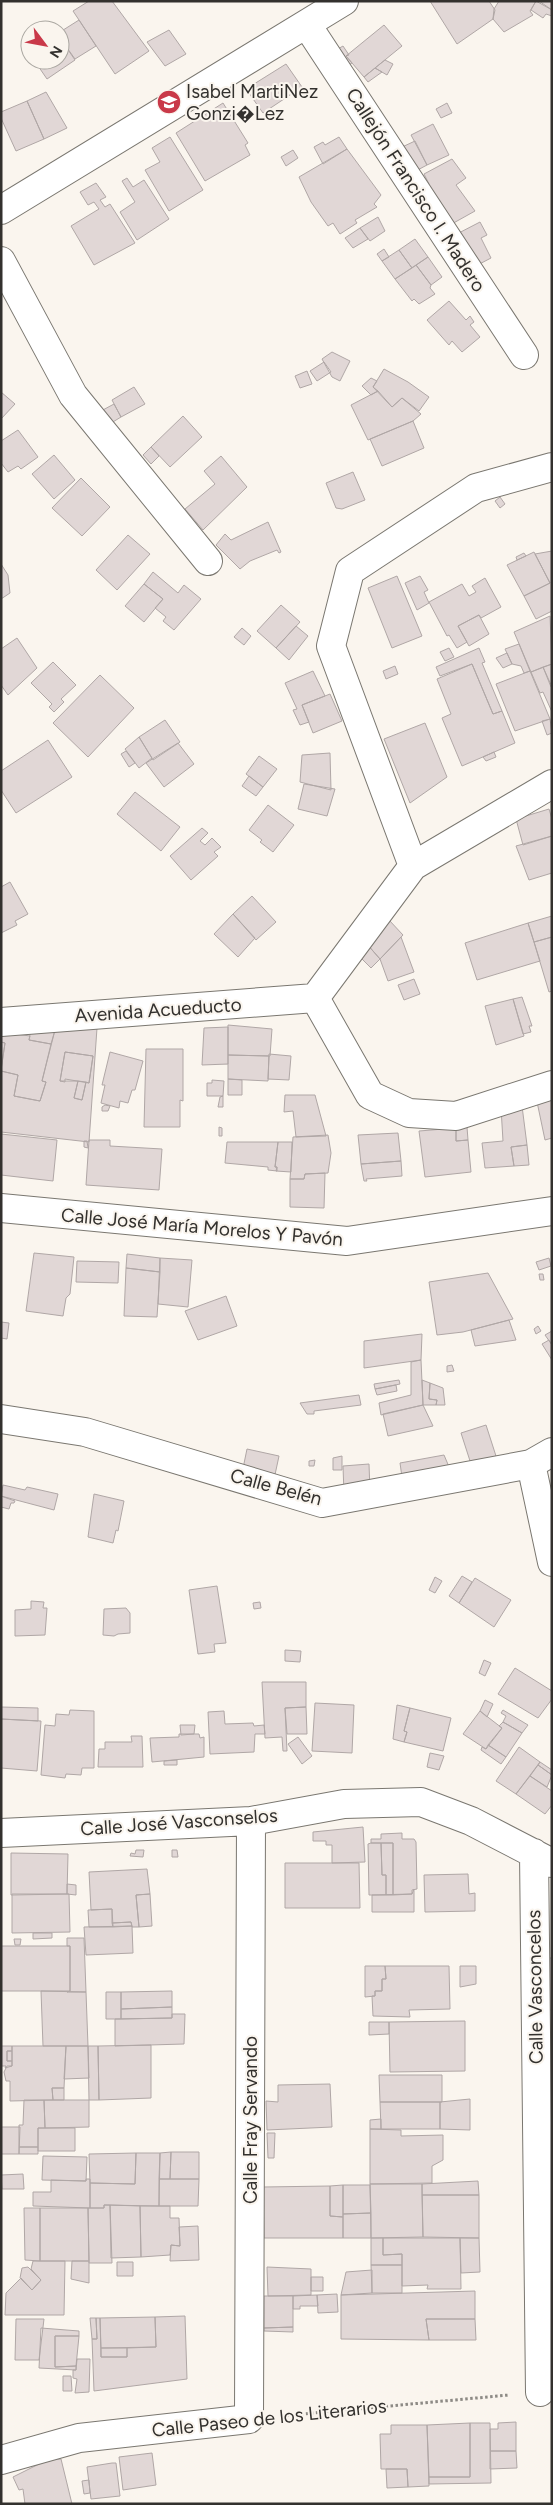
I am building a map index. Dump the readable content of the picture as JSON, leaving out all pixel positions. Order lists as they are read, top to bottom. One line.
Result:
{"streets":{"street":["Callejón Francisco I. Madero","Avenida Acueducto","Calle José María Morelos Y Pavón","Calle Belén","Calle José Vasconselos","Calle Vasconcelos","Calle Fray Servando","Calle Paseo de los Literarios"]},"crossings":[["Calle José Vasconselos","Calle Vasconcelos"],["Calle José Vasconselos","Calle Fray Servando"],["Calle Vasconcelos","Calle Paseo de los Literarios"],["Calle Fray Servando","Calle Paseo de los Literarios"]],"places":{"school or university":["Isabel MartiNez Gonzi�Lez"]},"north":"bottom right"}
